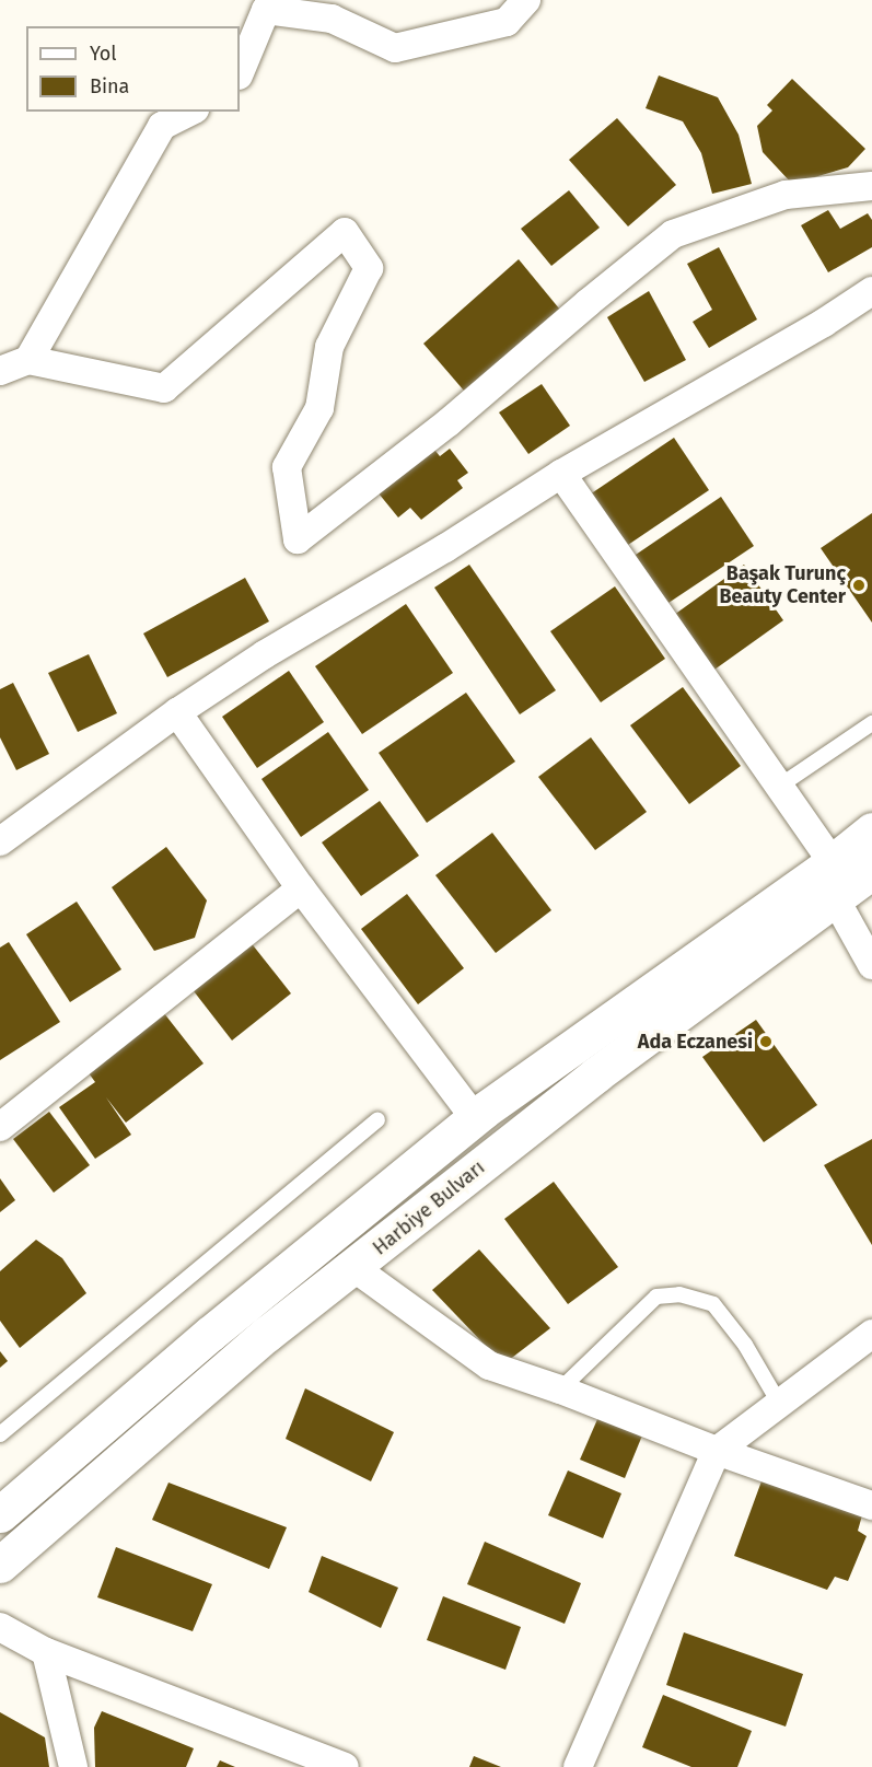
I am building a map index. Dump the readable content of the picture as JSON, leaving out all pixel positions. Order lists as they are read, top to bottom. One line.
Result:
{"streets":{"main road":["Harbiye Bulvarı"]},"places":["Başak Turunç Beauty Center","Ada Eczanesi"],"legend":["Yol","Bina"]}
